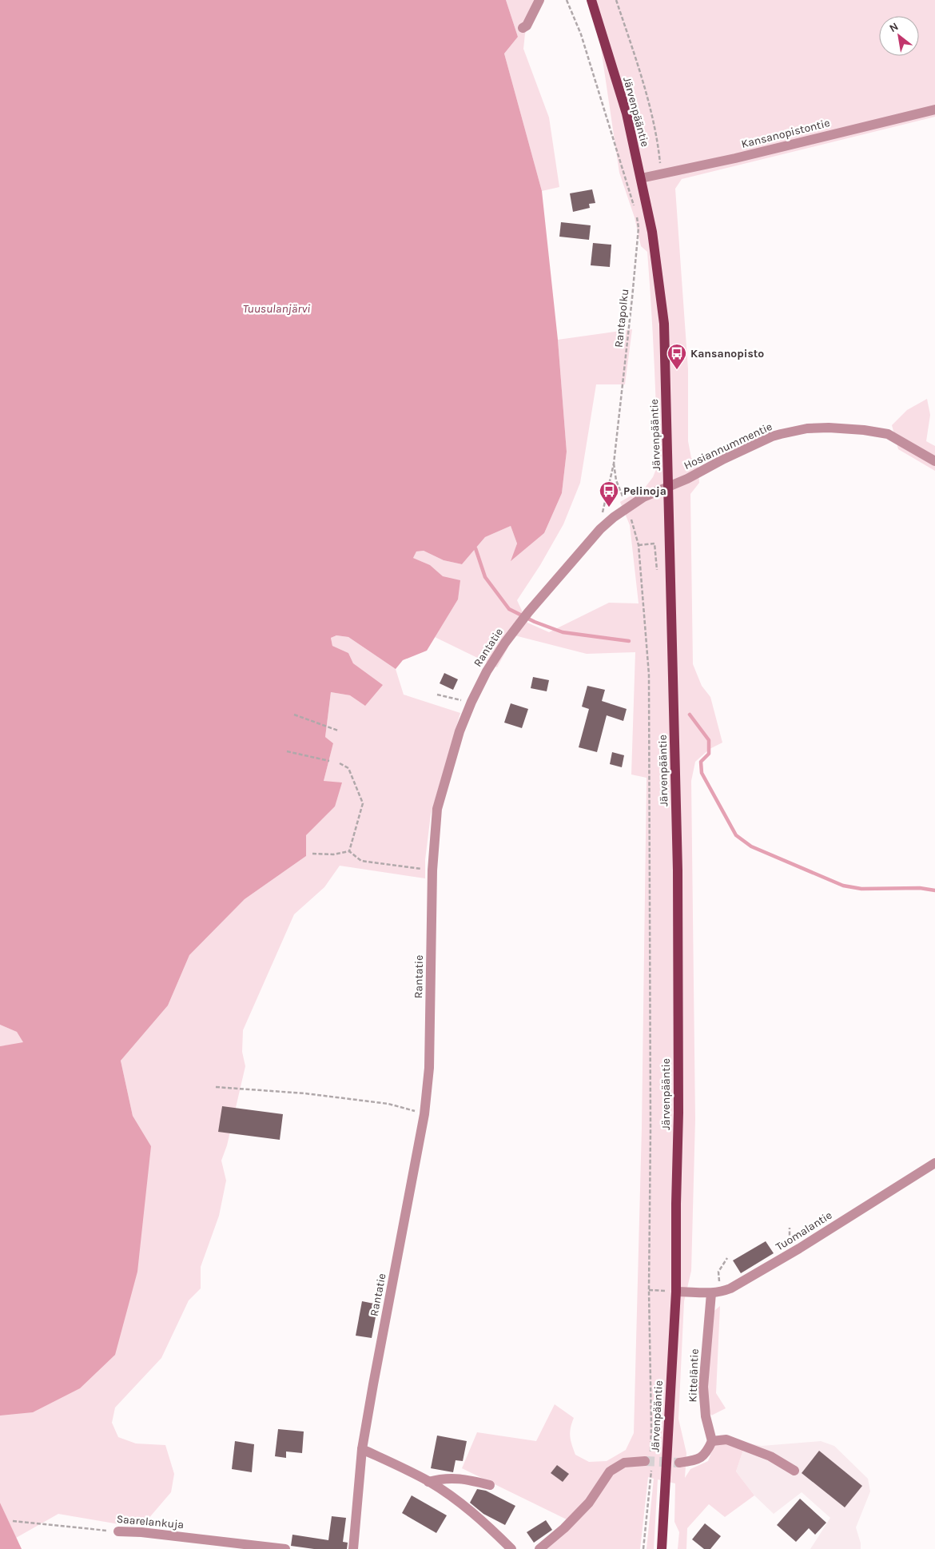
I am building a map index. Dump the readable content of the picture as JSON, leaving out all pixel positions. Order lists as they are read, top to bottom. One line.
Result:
{"streets":{"main road":["Järvenpääntie"],"street":["Kansanopistontie","Hosiannummentie","Rantatie","Tuomalantie","Kitteläntie","Saarelankuja"],"path":["Rantapolku"]},"crossings":[["Järvenpääntie","Kansanopistontie"],["Järvenpääntie","Hosiannummentie"],["Järvenpääntie","Rantatie"],["Järvenpääntie","Tuomalantie"],["Rantapolku","Rantatie"],["Hosiannummentie","Rantatie"],["Tuomalantie","Kitteläntie"]],"water":["Tuusulanjärvi"],"places":{"bus stop":["Kansanopisto","Pelinoja"]},"north":"top left"}
